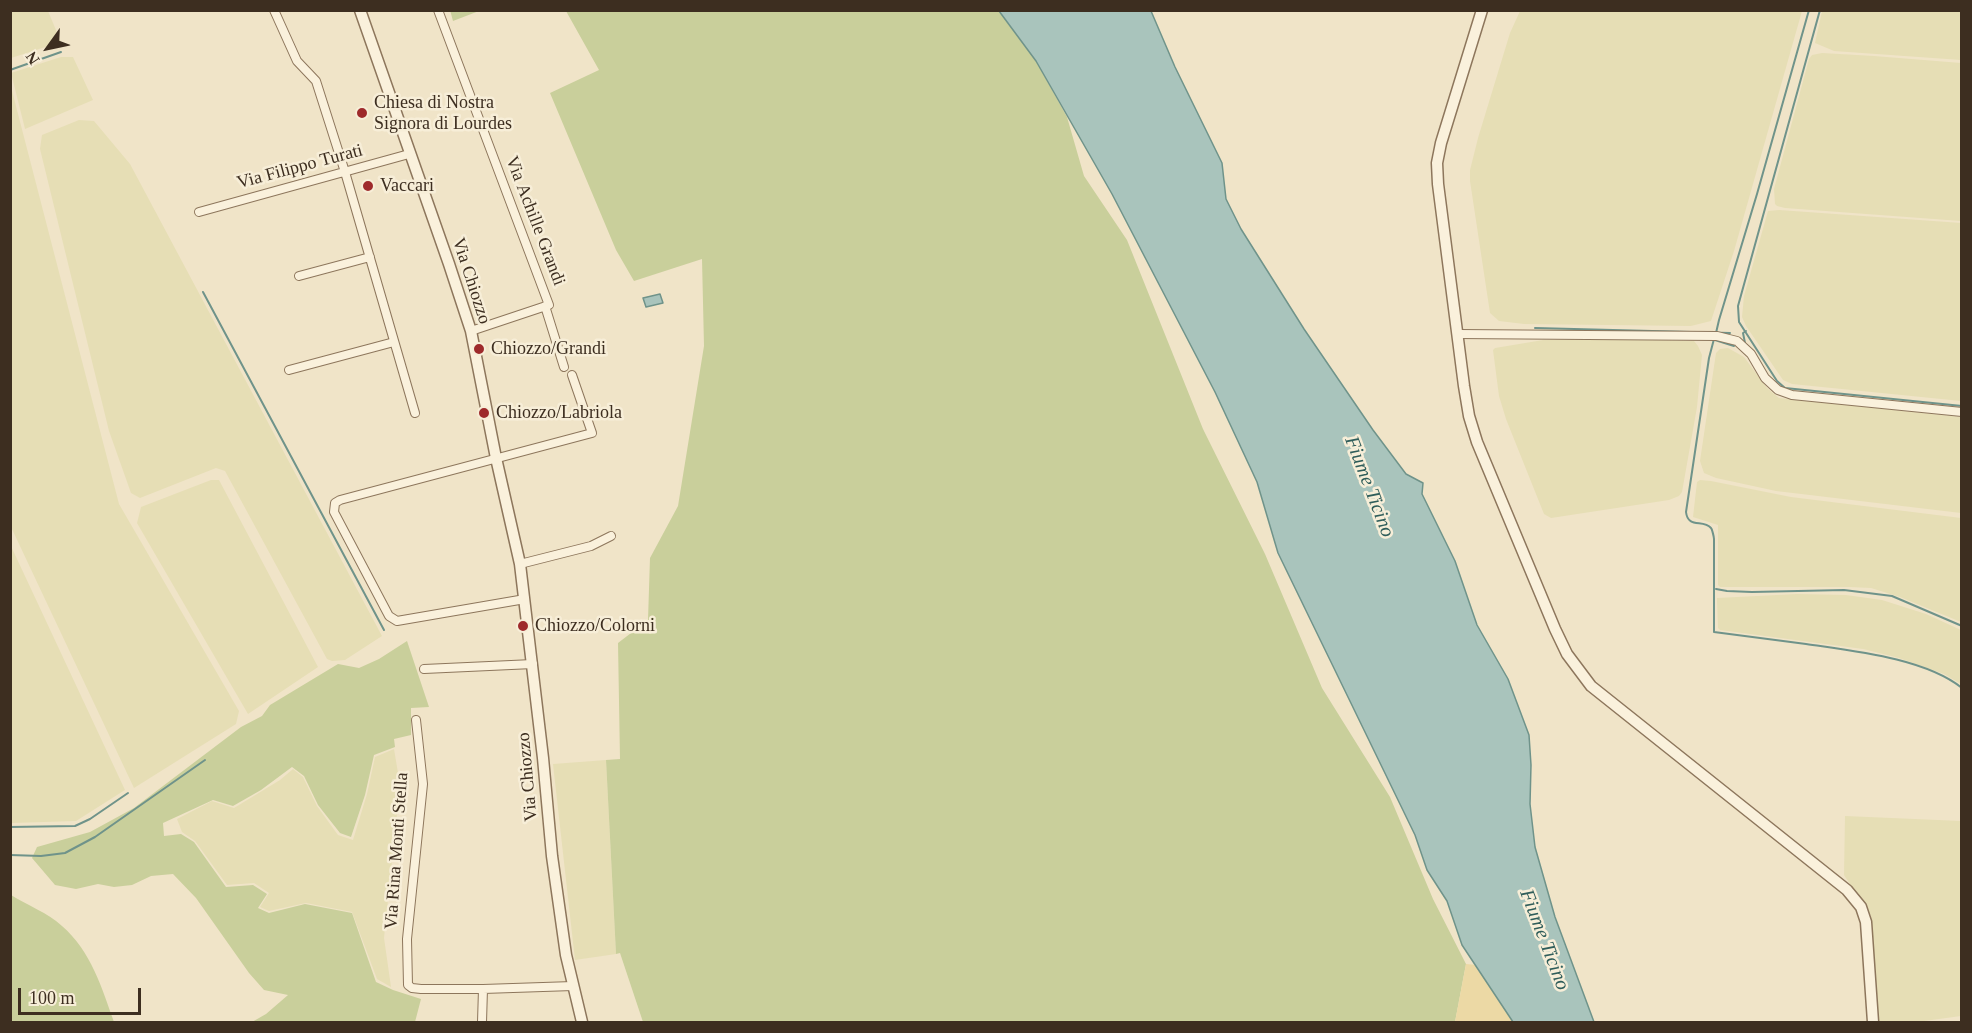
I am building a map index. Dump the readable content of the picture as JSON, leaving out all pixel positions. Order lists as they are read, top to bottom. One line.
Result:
{"streets":{"street":["Via Filippo Turati","Via Achille Grandi","Via Chiozzo","Via Rina Monti Stella"]},"crossings":[["Via Filippo Turati","Via Chiozzo"],["Via Achille Grandi","Via Chiozzo"]],"water":["Fiume Ticino"],"places":["Chiesa di Nostra Signora di Lourdes","Vaccari","Chiozzo/Grandi","Chiozzo/Labriola","Chiozzo/Colorni"],"scale_bar":"100 m","north":"bottom left"}
